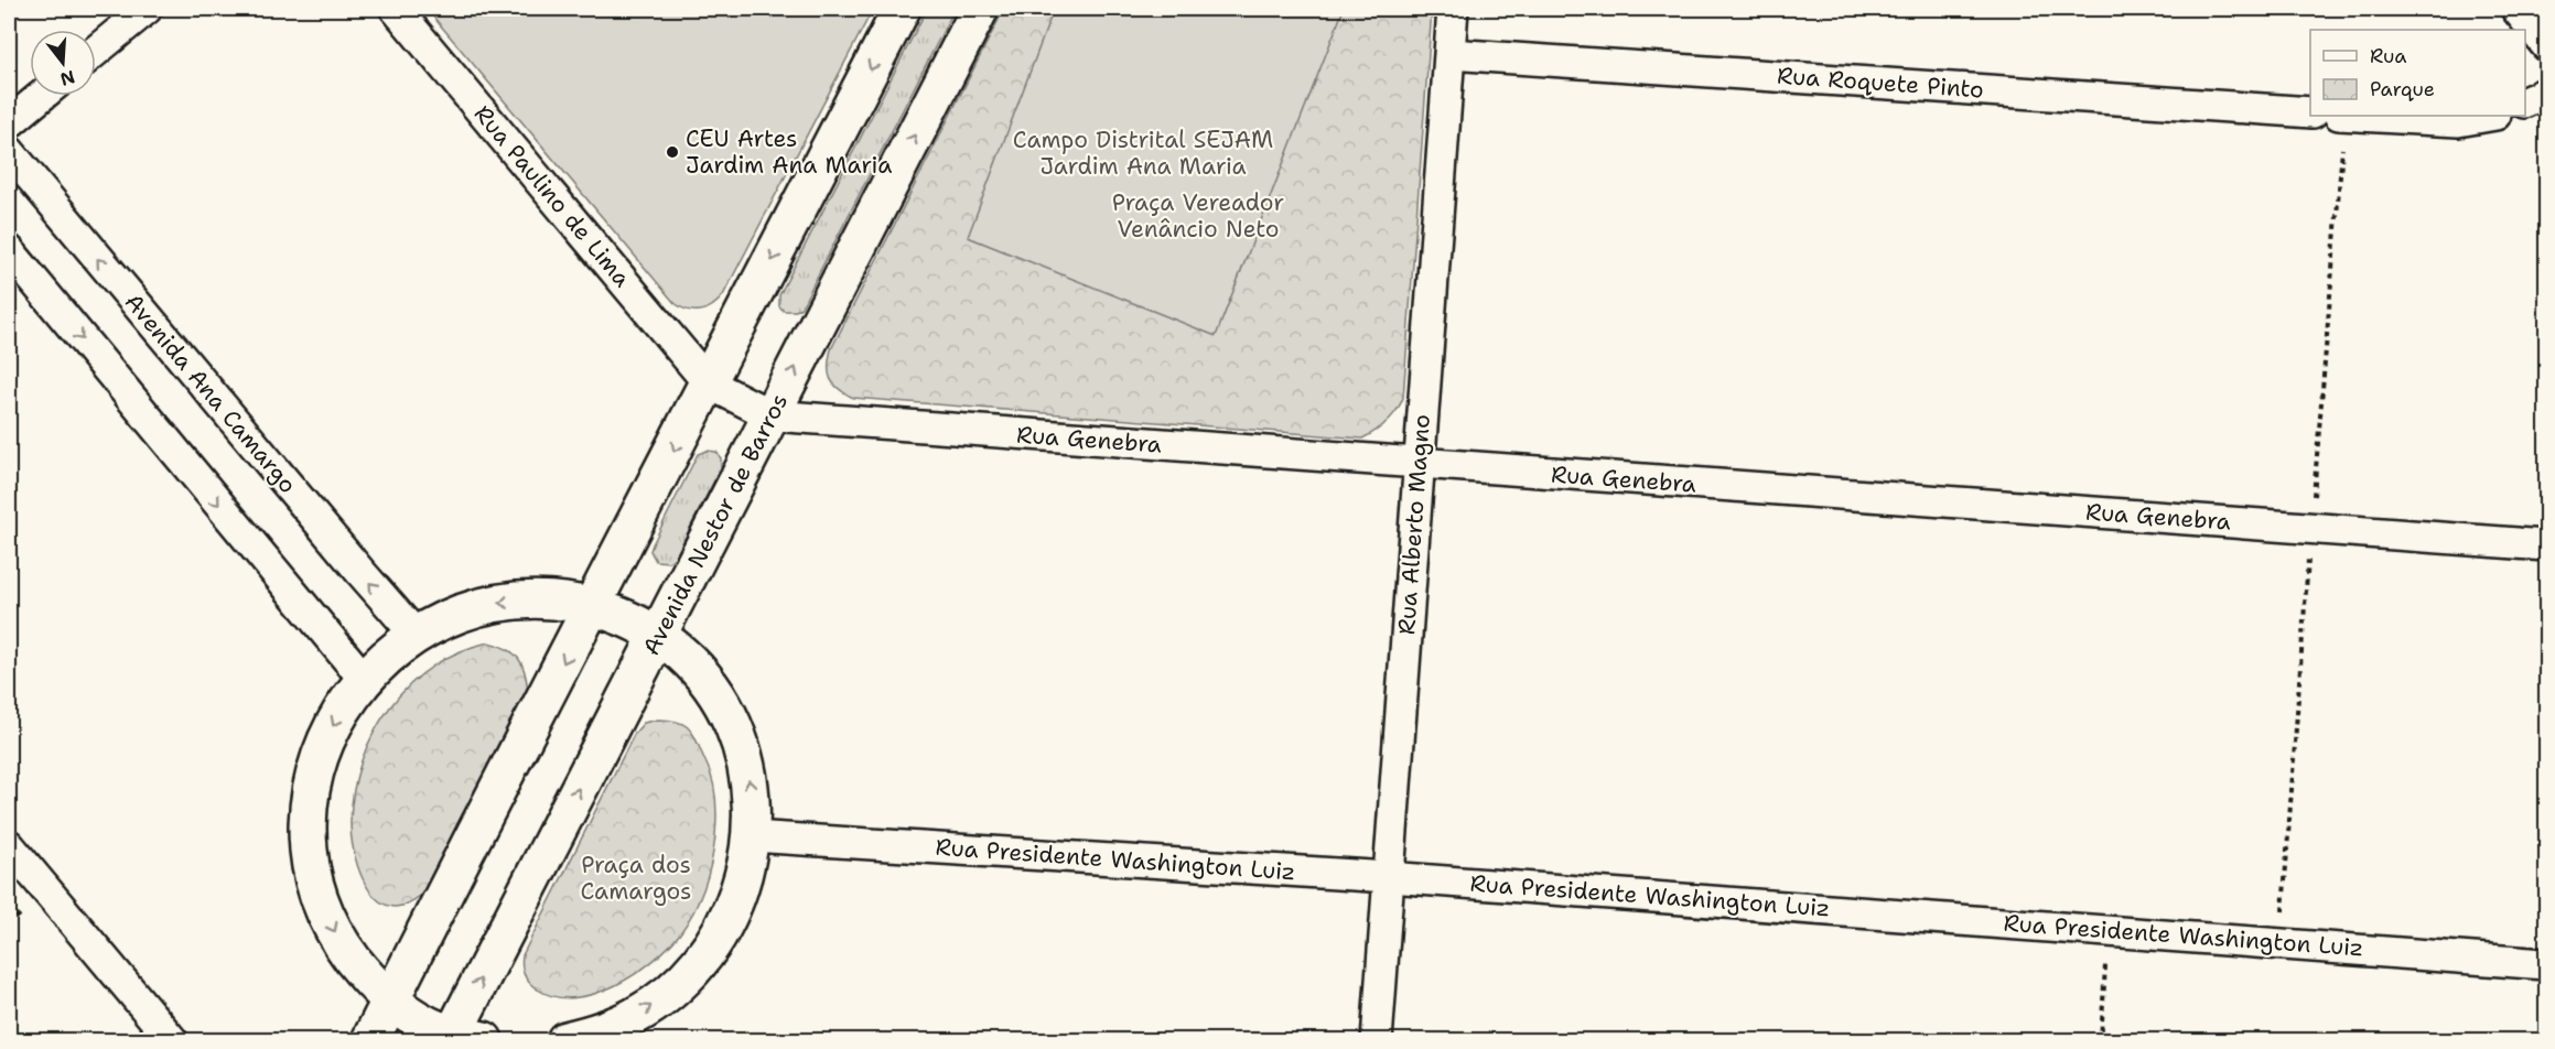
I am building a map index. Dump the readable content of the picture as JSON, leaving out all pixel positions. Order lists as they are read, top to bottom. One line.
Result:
{"streets":{"street":["Rua Roquete Pinto","Rua Paulino de Lima","Avenida Ana Camargo","Rua Genebra","Avenida Nestor de Barros","Rua Alberto Magno","Rua Presidente Washington Luiz"]},"crossings":[["Rua Roquete Pinto","Rua Alberto Magno"],["Rua Paulino de Lima","Rua Genebra"],["Rua Genebra","Avenida Nestor de Barros"],["Rua Genebra","Rua Alberto Magno"],["Rua Alberto Magno","Rua Presidente Washington Luiz"]],"parks":["Campo Distrital SEJAM Jardim Ana Maria","Praça Vereador Venâncio Neto","Praça dos Camargos"],"places":["CEU Artes Jardim Ana Maria"],"legend":["Rua","Parque"],"north":"bottom"}
